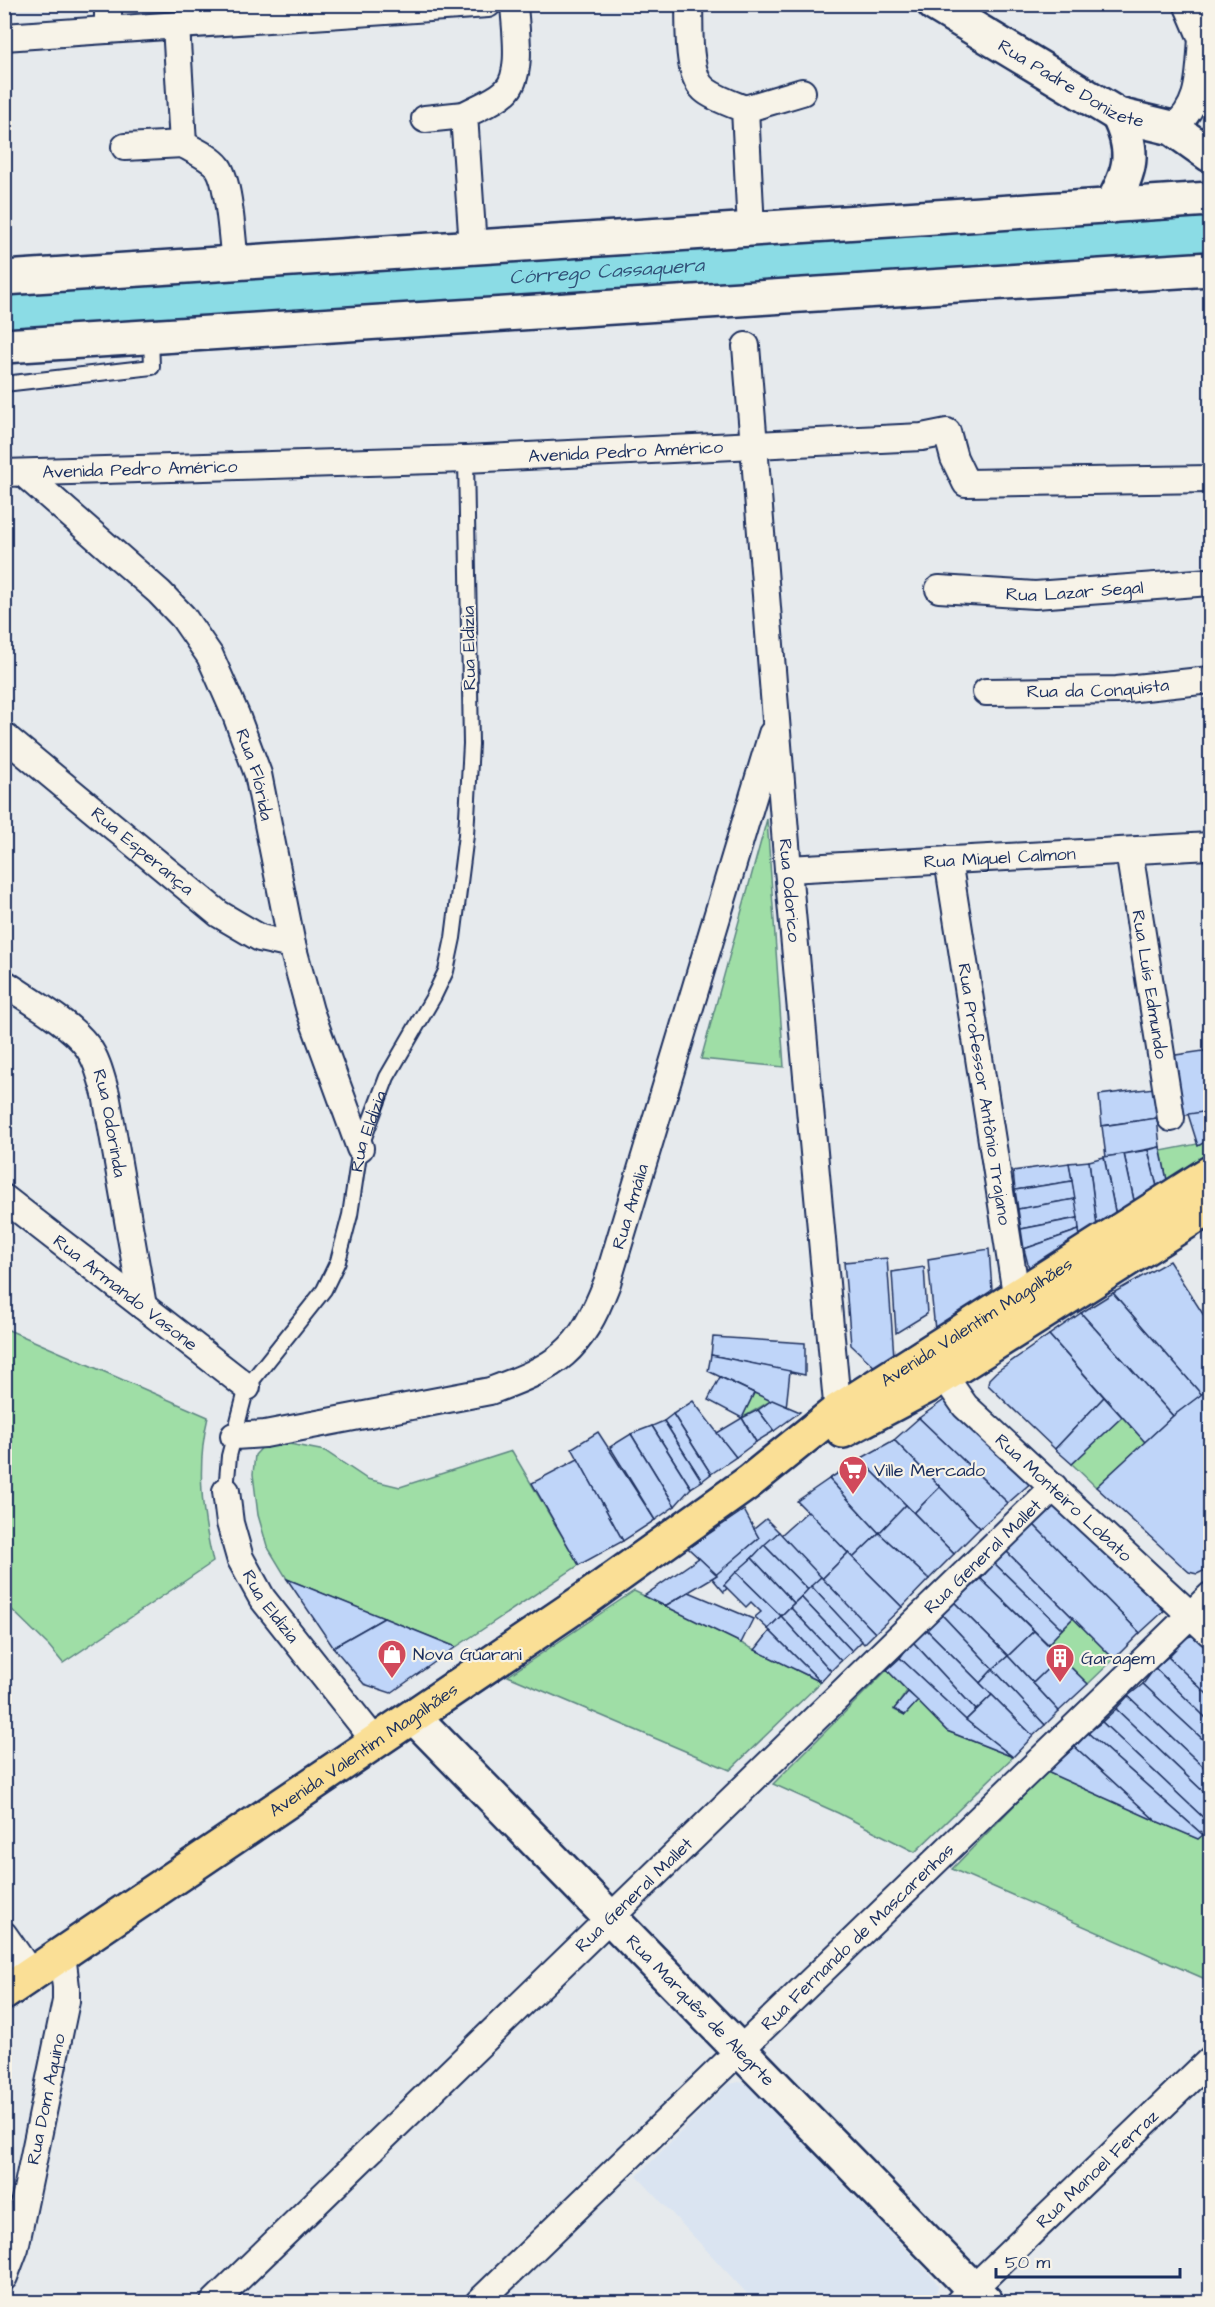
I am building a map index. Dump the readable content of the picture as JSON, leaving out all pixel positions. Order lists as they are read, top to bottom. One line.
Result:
{"streets":{"main road":["Rua Padre Donizete","Avenida Valentim Magalhães","Rua Marquês de Alegrte"],"street":["Avenida Pedro Américo","Rua Lazar Segal","Rua Eldizia","Rua da Conquista","Rua Flórida","Rua Esperança","Rua Miguel Calmon","Rua Odorico","Rua Luís Edmundo","Rua Professor Antônio Trajano","Rua Odorinda","Rua Amália","Rua Armando Vasone","Rua Monteiro Lobato","Rua General Mallet","Rua Fernando de Mascarenhas","Rua Dom Aquino","Rua Manoel Ferraz"]},"crossings":[["Avenida Pedro Américo","Rua Eldizia"],["Avenida Pedro Américo","Rua Flórida"],["Avenida Pedro Américo","Rua Odorico"],["Rua Eldizia","Rua Flórida"],["Rua Eldizia","Rua Amália"],["Rua Eldizia","Rua Armando Vasone"],["Rua Eldizia","Avenida Valentim Magalhães"],["Rua Flórida","Rua Esperança"],["Rua Miguel Calmon","Rua Odorico"],["Rua Miguel Calmon","Rua Luís Edmundo"],["Rua Miguel Calmon","Rua Professor Antônio Trajano"],["Rua Odorico","Rua Amália"],["Rua Odorico","Avenida Valentim Magalhães"],["Rua Professor Antônio Trajano","Avenida Valentim Magalhães"],["Rua Odorinda","Rua Armando Vasone"],["Avenida Valentim Magalhães","Rua Monteiro Lobato"],["Avenida Valentim Magalhães","Rua Marquês de Alegrte"],["Avenida Valentim Magalhães","Rua Dom Aquino"],["Rua Monteiro Lobato","Rua General Mallet"],["Rua Monteiro Lobato","Rua Fernando de Mascarenhas"],["Rua General Mallet","Rua Marquês de Alegrte"],["Rua Fernando de Mascarenhas","Rua Marquês de Alegrte"],["Rua Marquês de Alegrte","Rua Manoel Ferraz"]],"water":["Córrego Cassaquera"],"places":{"supermarket":["Ville Mercado"],"shop":["Nova Guarani"],"building":["Garagem"]},"scale_bar":"50 m"}
